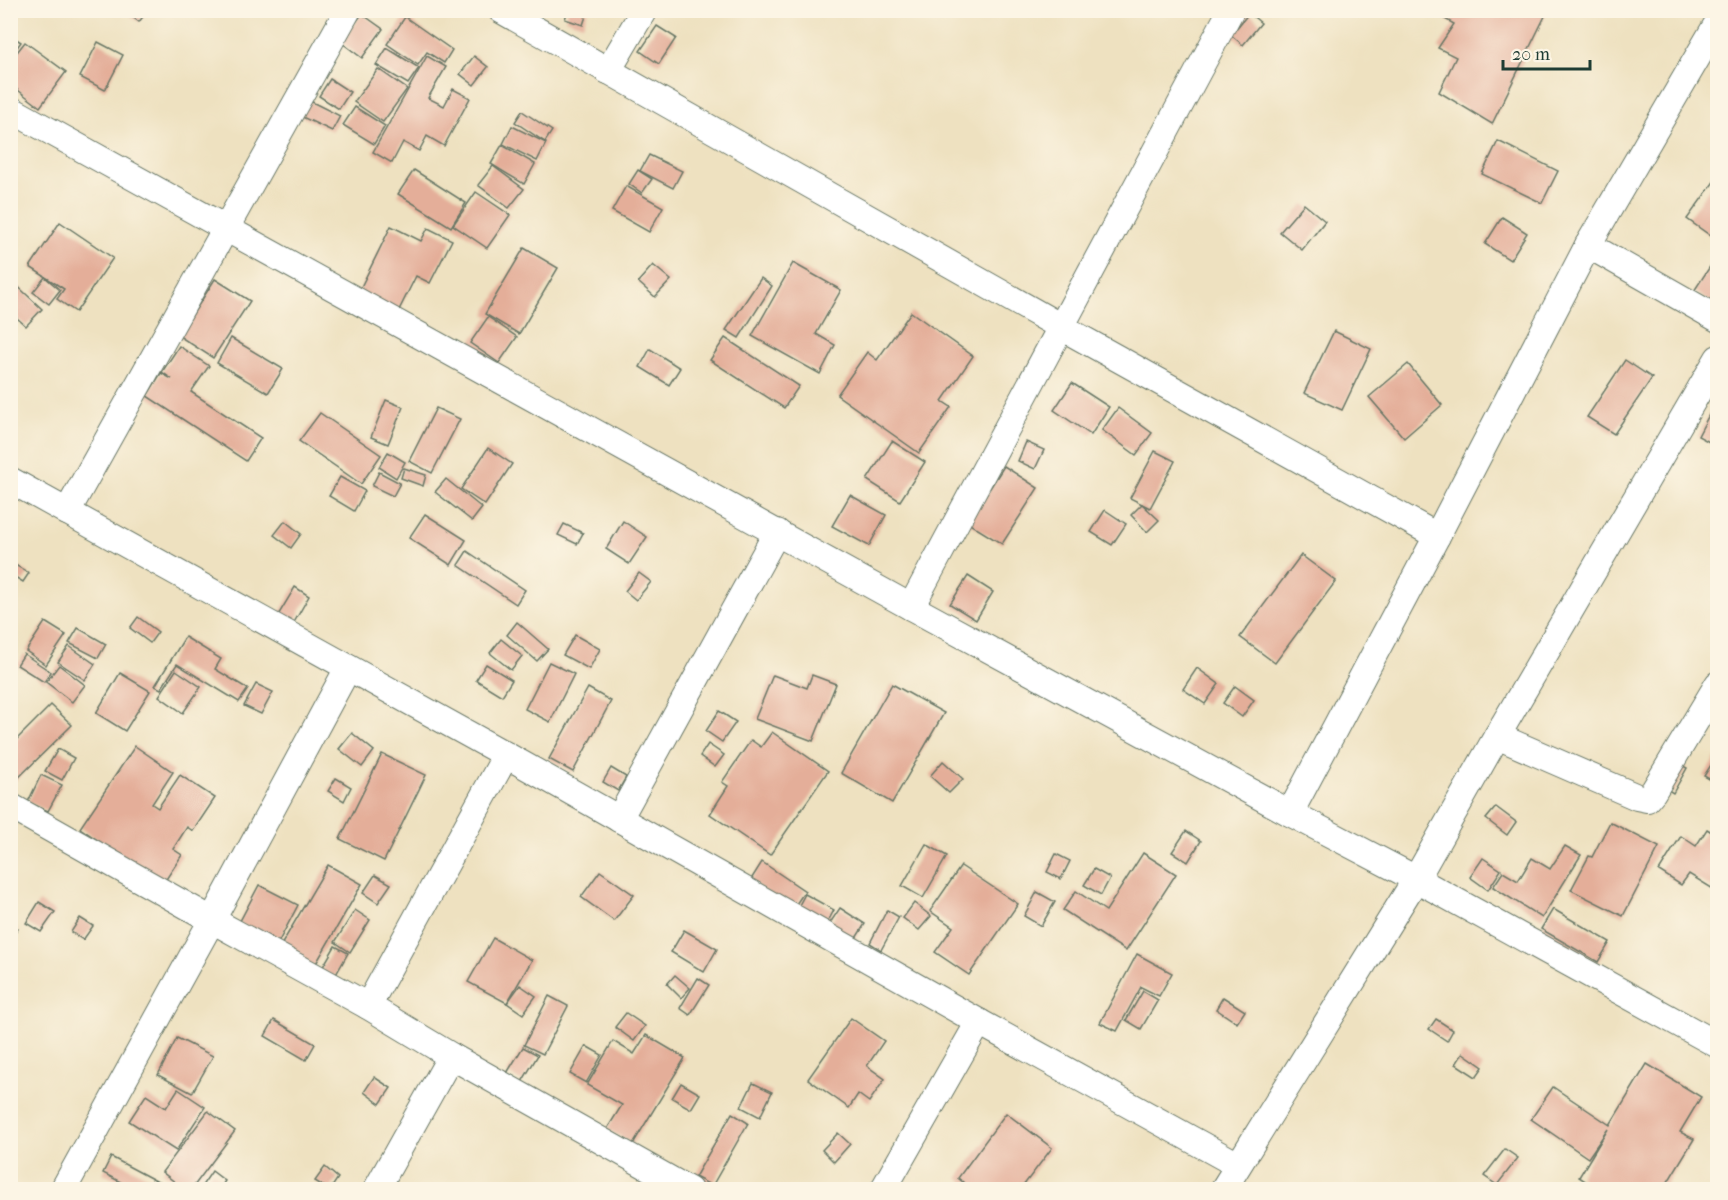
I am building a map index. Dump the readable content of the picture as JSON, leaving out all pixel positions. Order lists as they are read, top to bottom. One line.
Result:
{"scale_bar":"20 m"}
